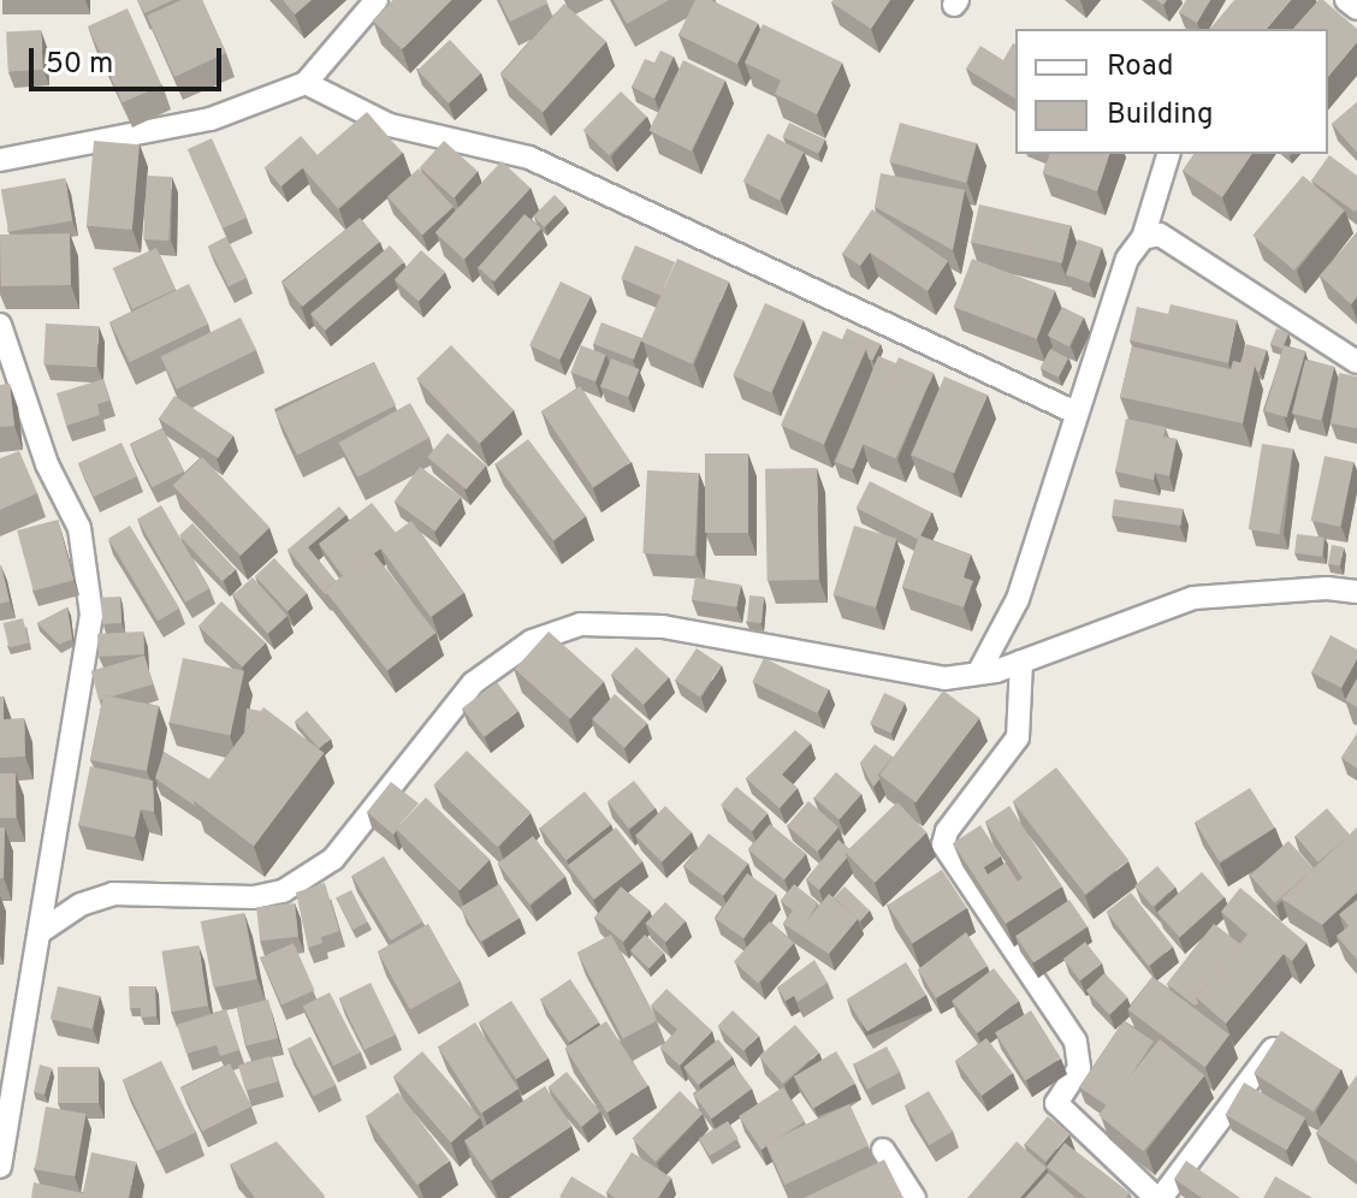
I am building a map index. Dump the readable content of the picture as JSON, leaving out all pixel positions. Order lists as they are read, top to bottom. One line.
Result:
{"legend":["Road","Building"],"scale_bar":"50 m"}
